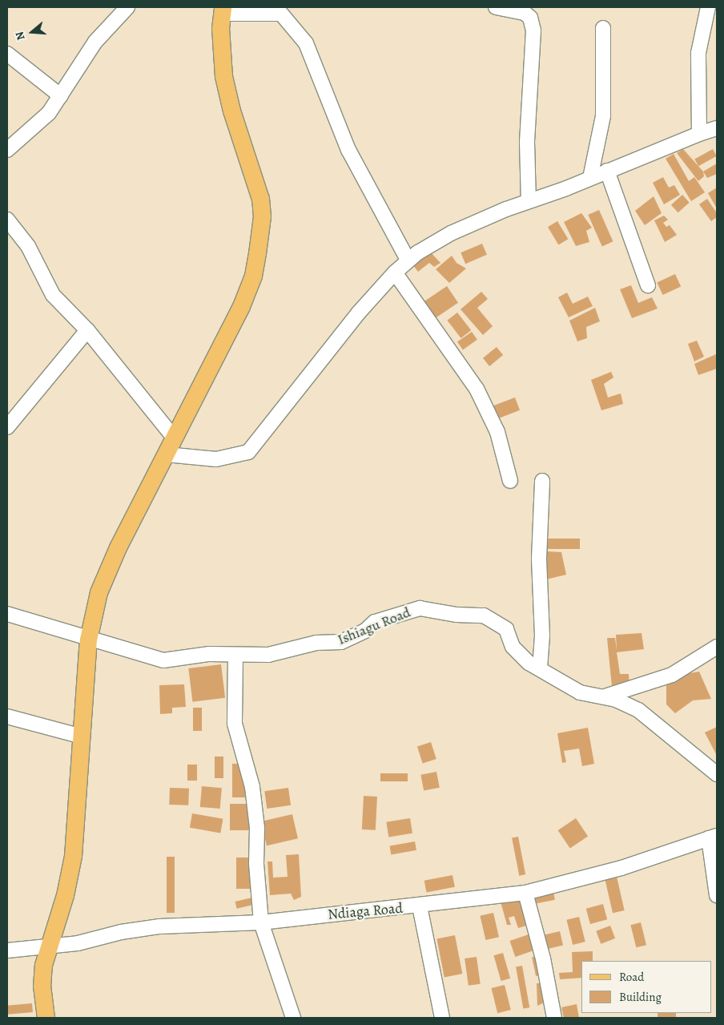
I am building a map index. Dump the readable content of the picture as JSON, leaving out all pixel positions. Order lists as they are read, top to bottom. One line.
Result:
{"streets":{"street":["Ishiagu Road","Ndiaga Road"]},"legend":["Road","Building"],"north":"left"}
